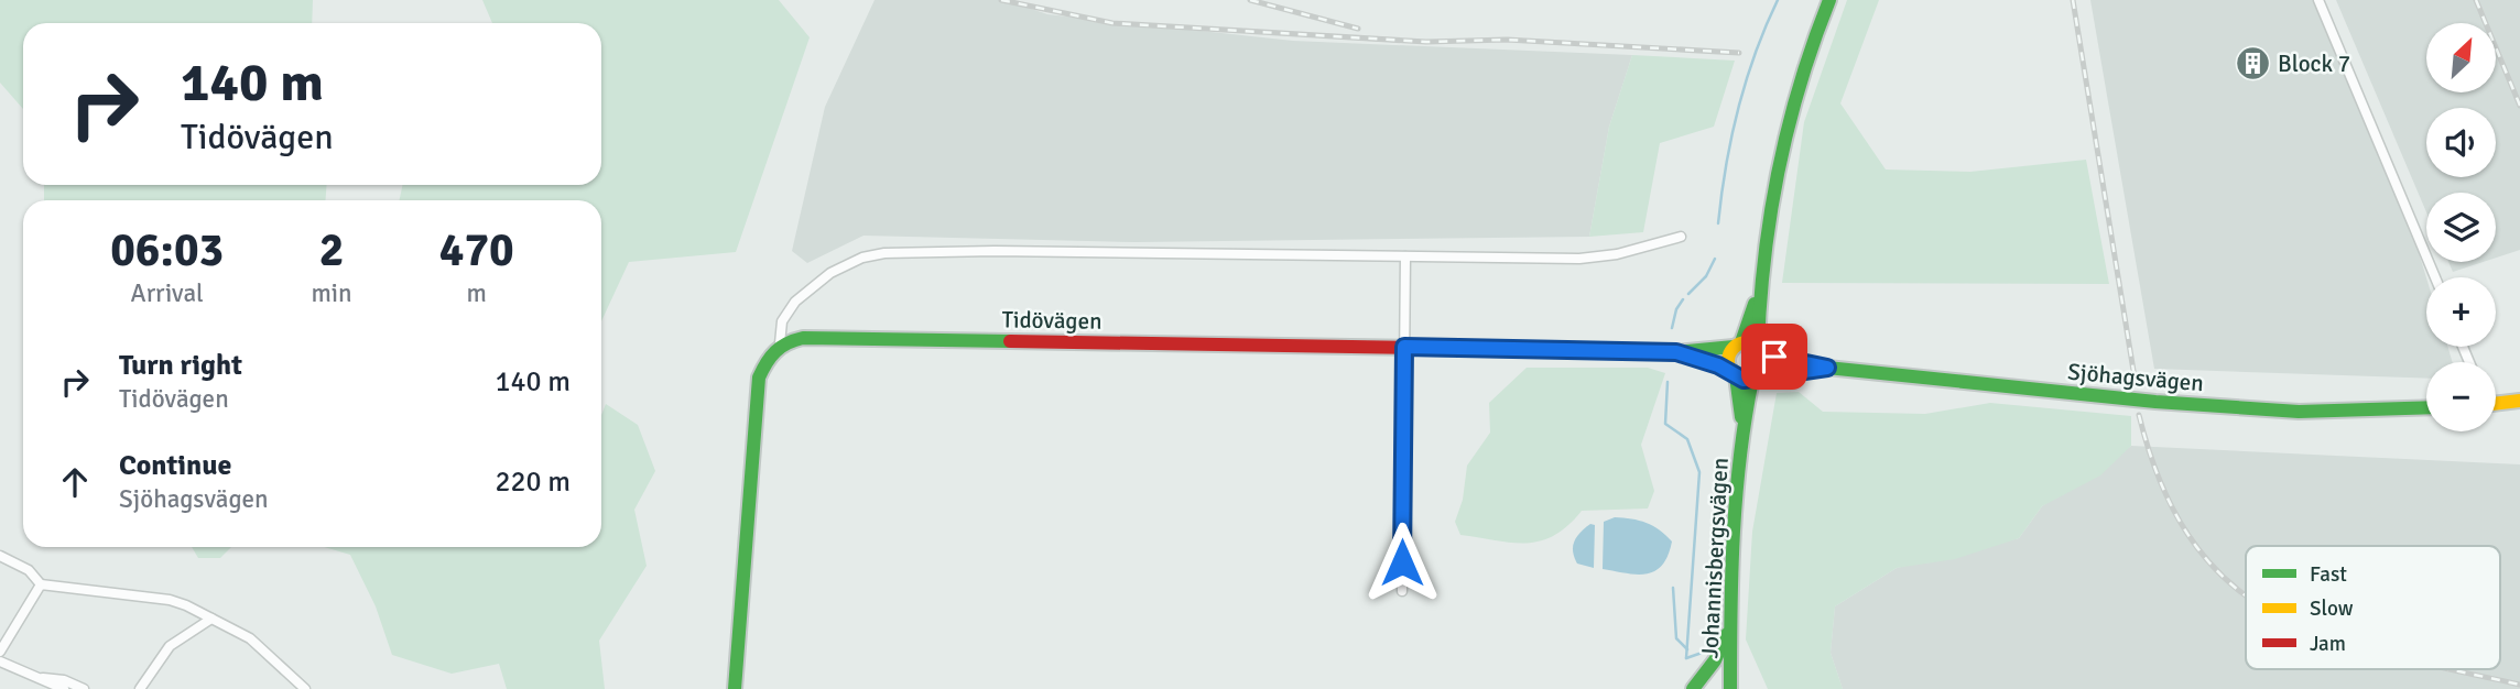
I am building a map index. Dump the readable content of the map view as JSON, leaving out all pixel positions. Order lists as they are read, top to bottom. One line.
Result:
{"streets":{"main road":["Tidövägen","Sjöhagsvägen","Johannisbergsvägen"]},"crossings":[["Tidövägen","Sjöhagsvägen"],["Tidövägen","Johannisbergsvägen"],["Sjöhagsvägen","Johannisbergsvägen"]],"places":{"building":["Block 7"]},"legend":["Fast","Slow","Jam"],"north":"top right","page":{"map_buttons":["+","−"],"turn":["140 m","Tidövägen"],"eta":["06:03","Arrival","2","min","470","m"],"list":[{"name":"Turn right","note":"Tidövägen","value":"140 m"},{"name":"Continue","note":"Sjöhagsvägen","value":"220 m"}]}}
